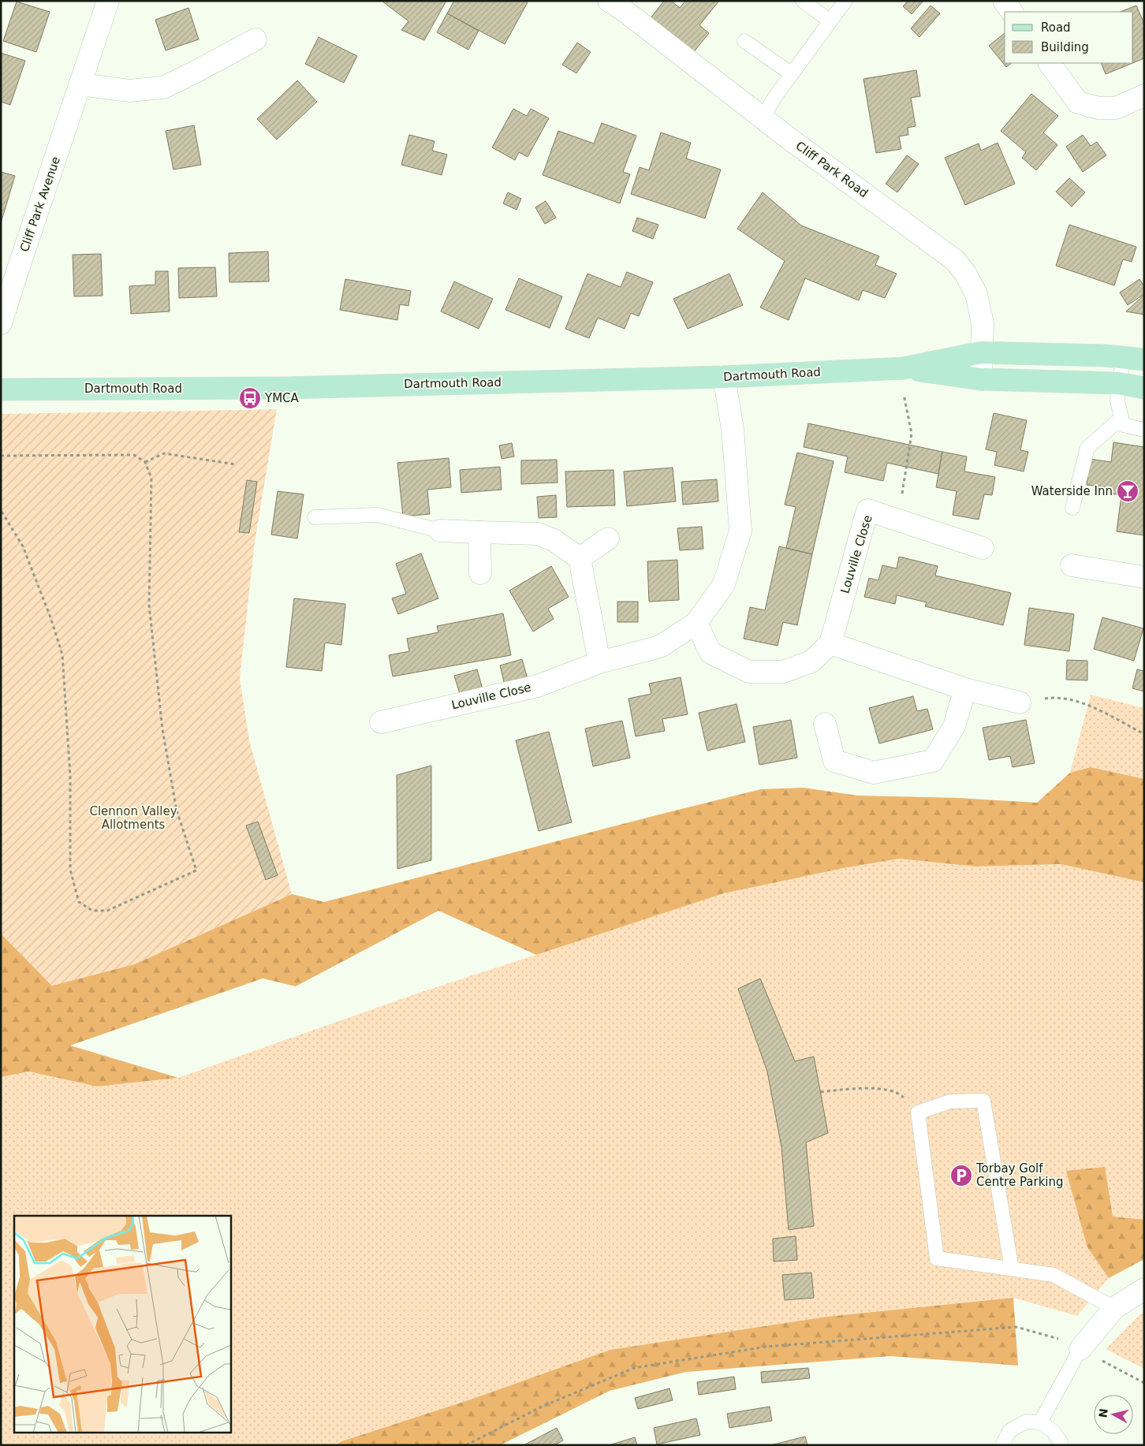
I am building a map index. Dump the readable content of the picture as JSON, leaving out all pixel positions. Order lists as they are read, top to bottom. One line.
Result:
{"streets":{"main road":["Dartmouth Road"],"street":["Cliff Park Road","Cliff Park Avenue","Louville Close"]},"crossings":[["Cliff Park Road","Dartmouth Road"],["Dartmouth Road","Louville Close"]],"parks":["Clennon Valley Allotments"],"places":{"bus stop":["YMCA"],"bar":["Waterside Inn"],"parking":["Torbay Golf Centre Parking"]},"legend":["Road","Building"],"north":"left"}
